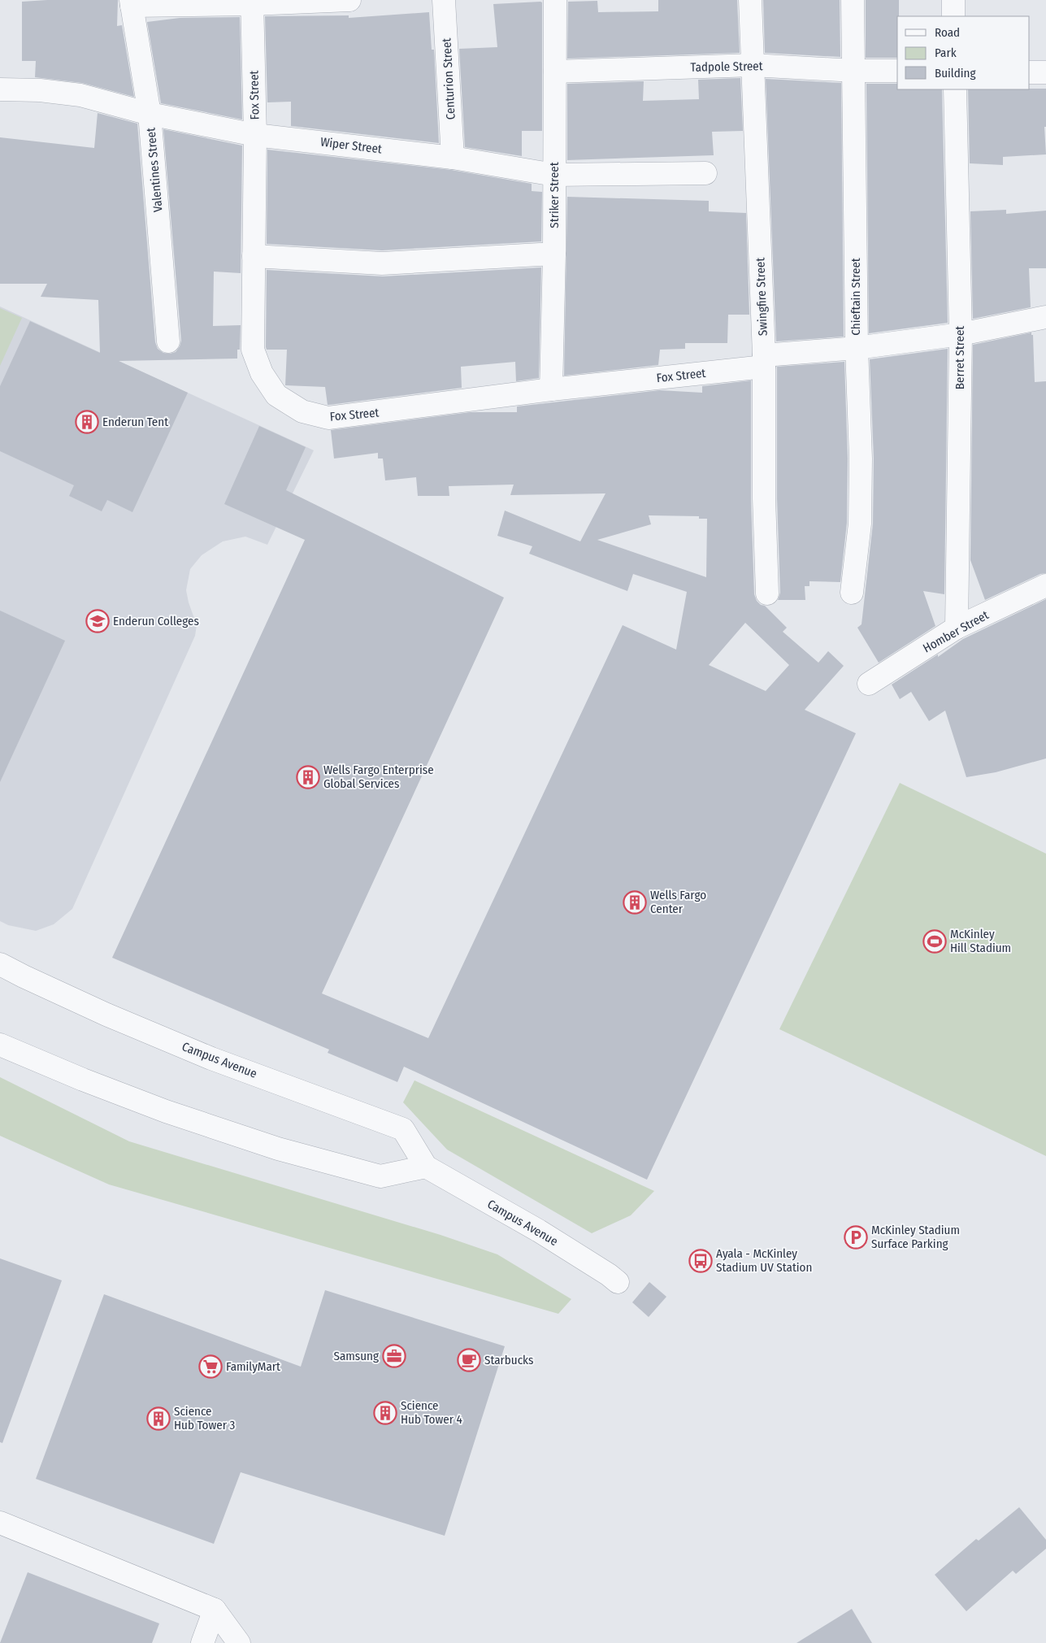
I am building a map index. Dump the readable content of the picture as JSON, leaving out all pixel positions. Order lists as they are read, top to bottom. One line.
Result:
{"streets":{"street":["Tadpole Street","Centurion Street","Fox Street","Wiper Street","Valentines Street","Striker Street","Swingfire Street","Chieftain Street","Berret Street","Homber Street","Campus Avenue"]},"crossings":[["Tadpole Street","Striker Street"],["Tadpole Street","Swingfire Street"],["Tadpole Street","Chieftain Street"],["Centurion Street","Wiper Street"],["Fox Street","Wiper Street"],["Fox Street","Striker Street"],["Fox Street","Swingfire Street"],["Fox Street","Chieftain Street"],["Fox Street","Berret Street"],["Wiper Street","Valentines Street"],["Wiper Street","Striker Street"],["Berret Street","Homber Street"]],"places":{"building":["Enderun Tent","Wells Fargo Enterprise Global Services","Wells Fargo Center","Science Hub Tower 4","Science Hub Tower 3"],"school or university":["Enderun Colleges"],"sports":["McKinley Hill Stadium"],"parking":["McKinley Stadium Surface Parking"],"bus stop":["Ayala - McKinley Stadium UV Station"],"office":["Samsung"],"cafe":["Starbucks"],"supermarket":["FamilyMart"]},"legend":["Road","Park","Building"]}
